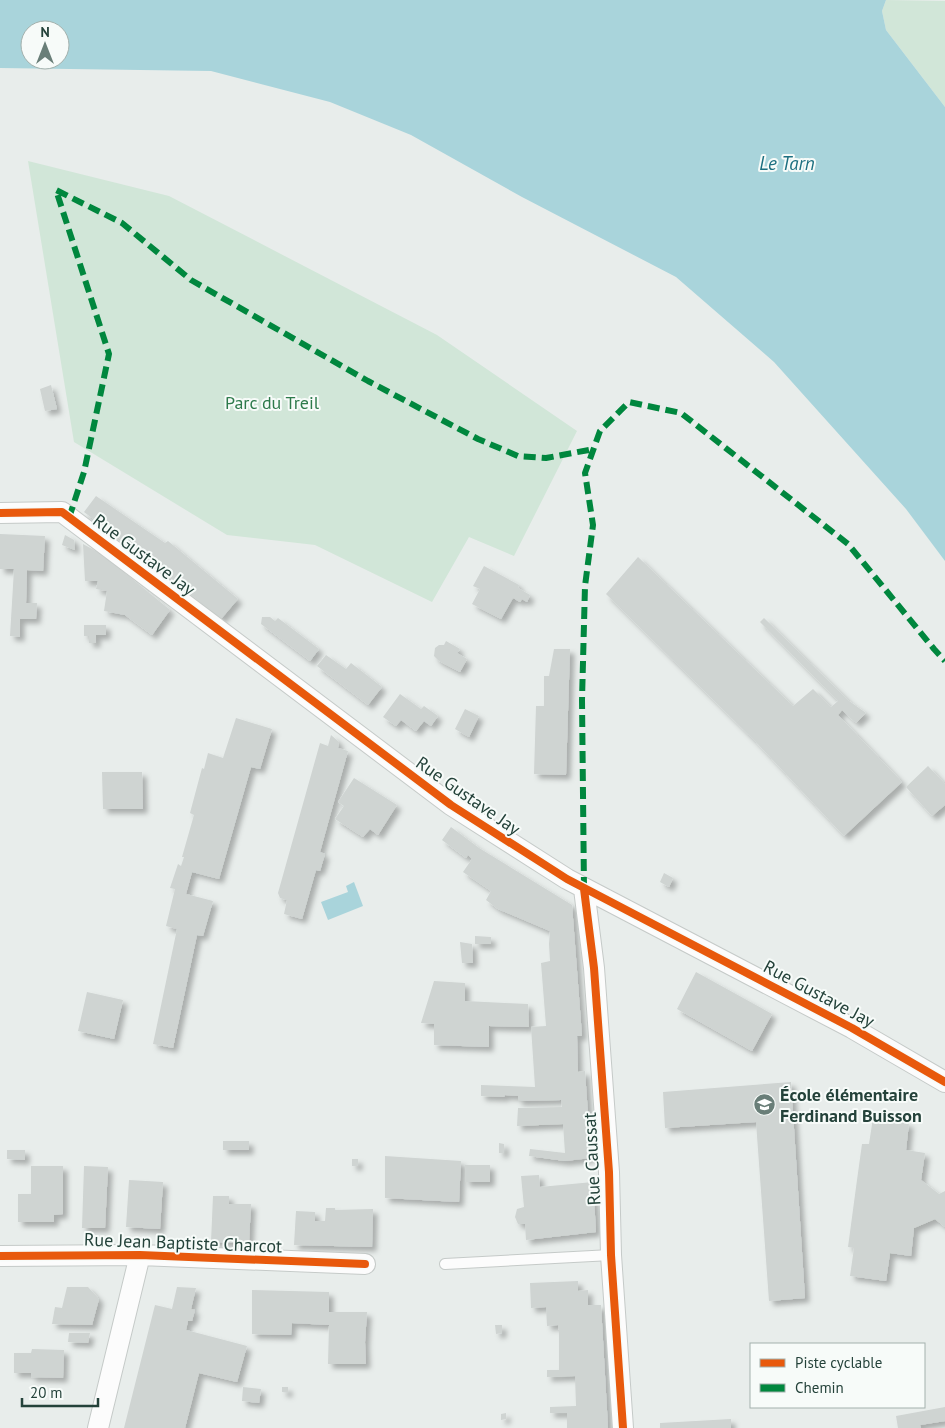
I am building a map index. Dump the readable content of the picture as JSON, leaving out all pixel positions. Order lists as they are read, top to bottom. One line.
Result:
{"streets":{"street":["Rue Gustave Jay","Rue Caussat","Rue Jean Baptiste Charcot"]},"crossings":[["Rue Gustave Jay","Rue Caussat"]],"water":["Le Tarn"],"parks":["Parc du Treil"],"places":{"school or university":["École élémentaire Ferdinand Buisson"]},"legend":["Piste cyclable","Chemin"],"scale_bar":"20 m","north":"top"}
